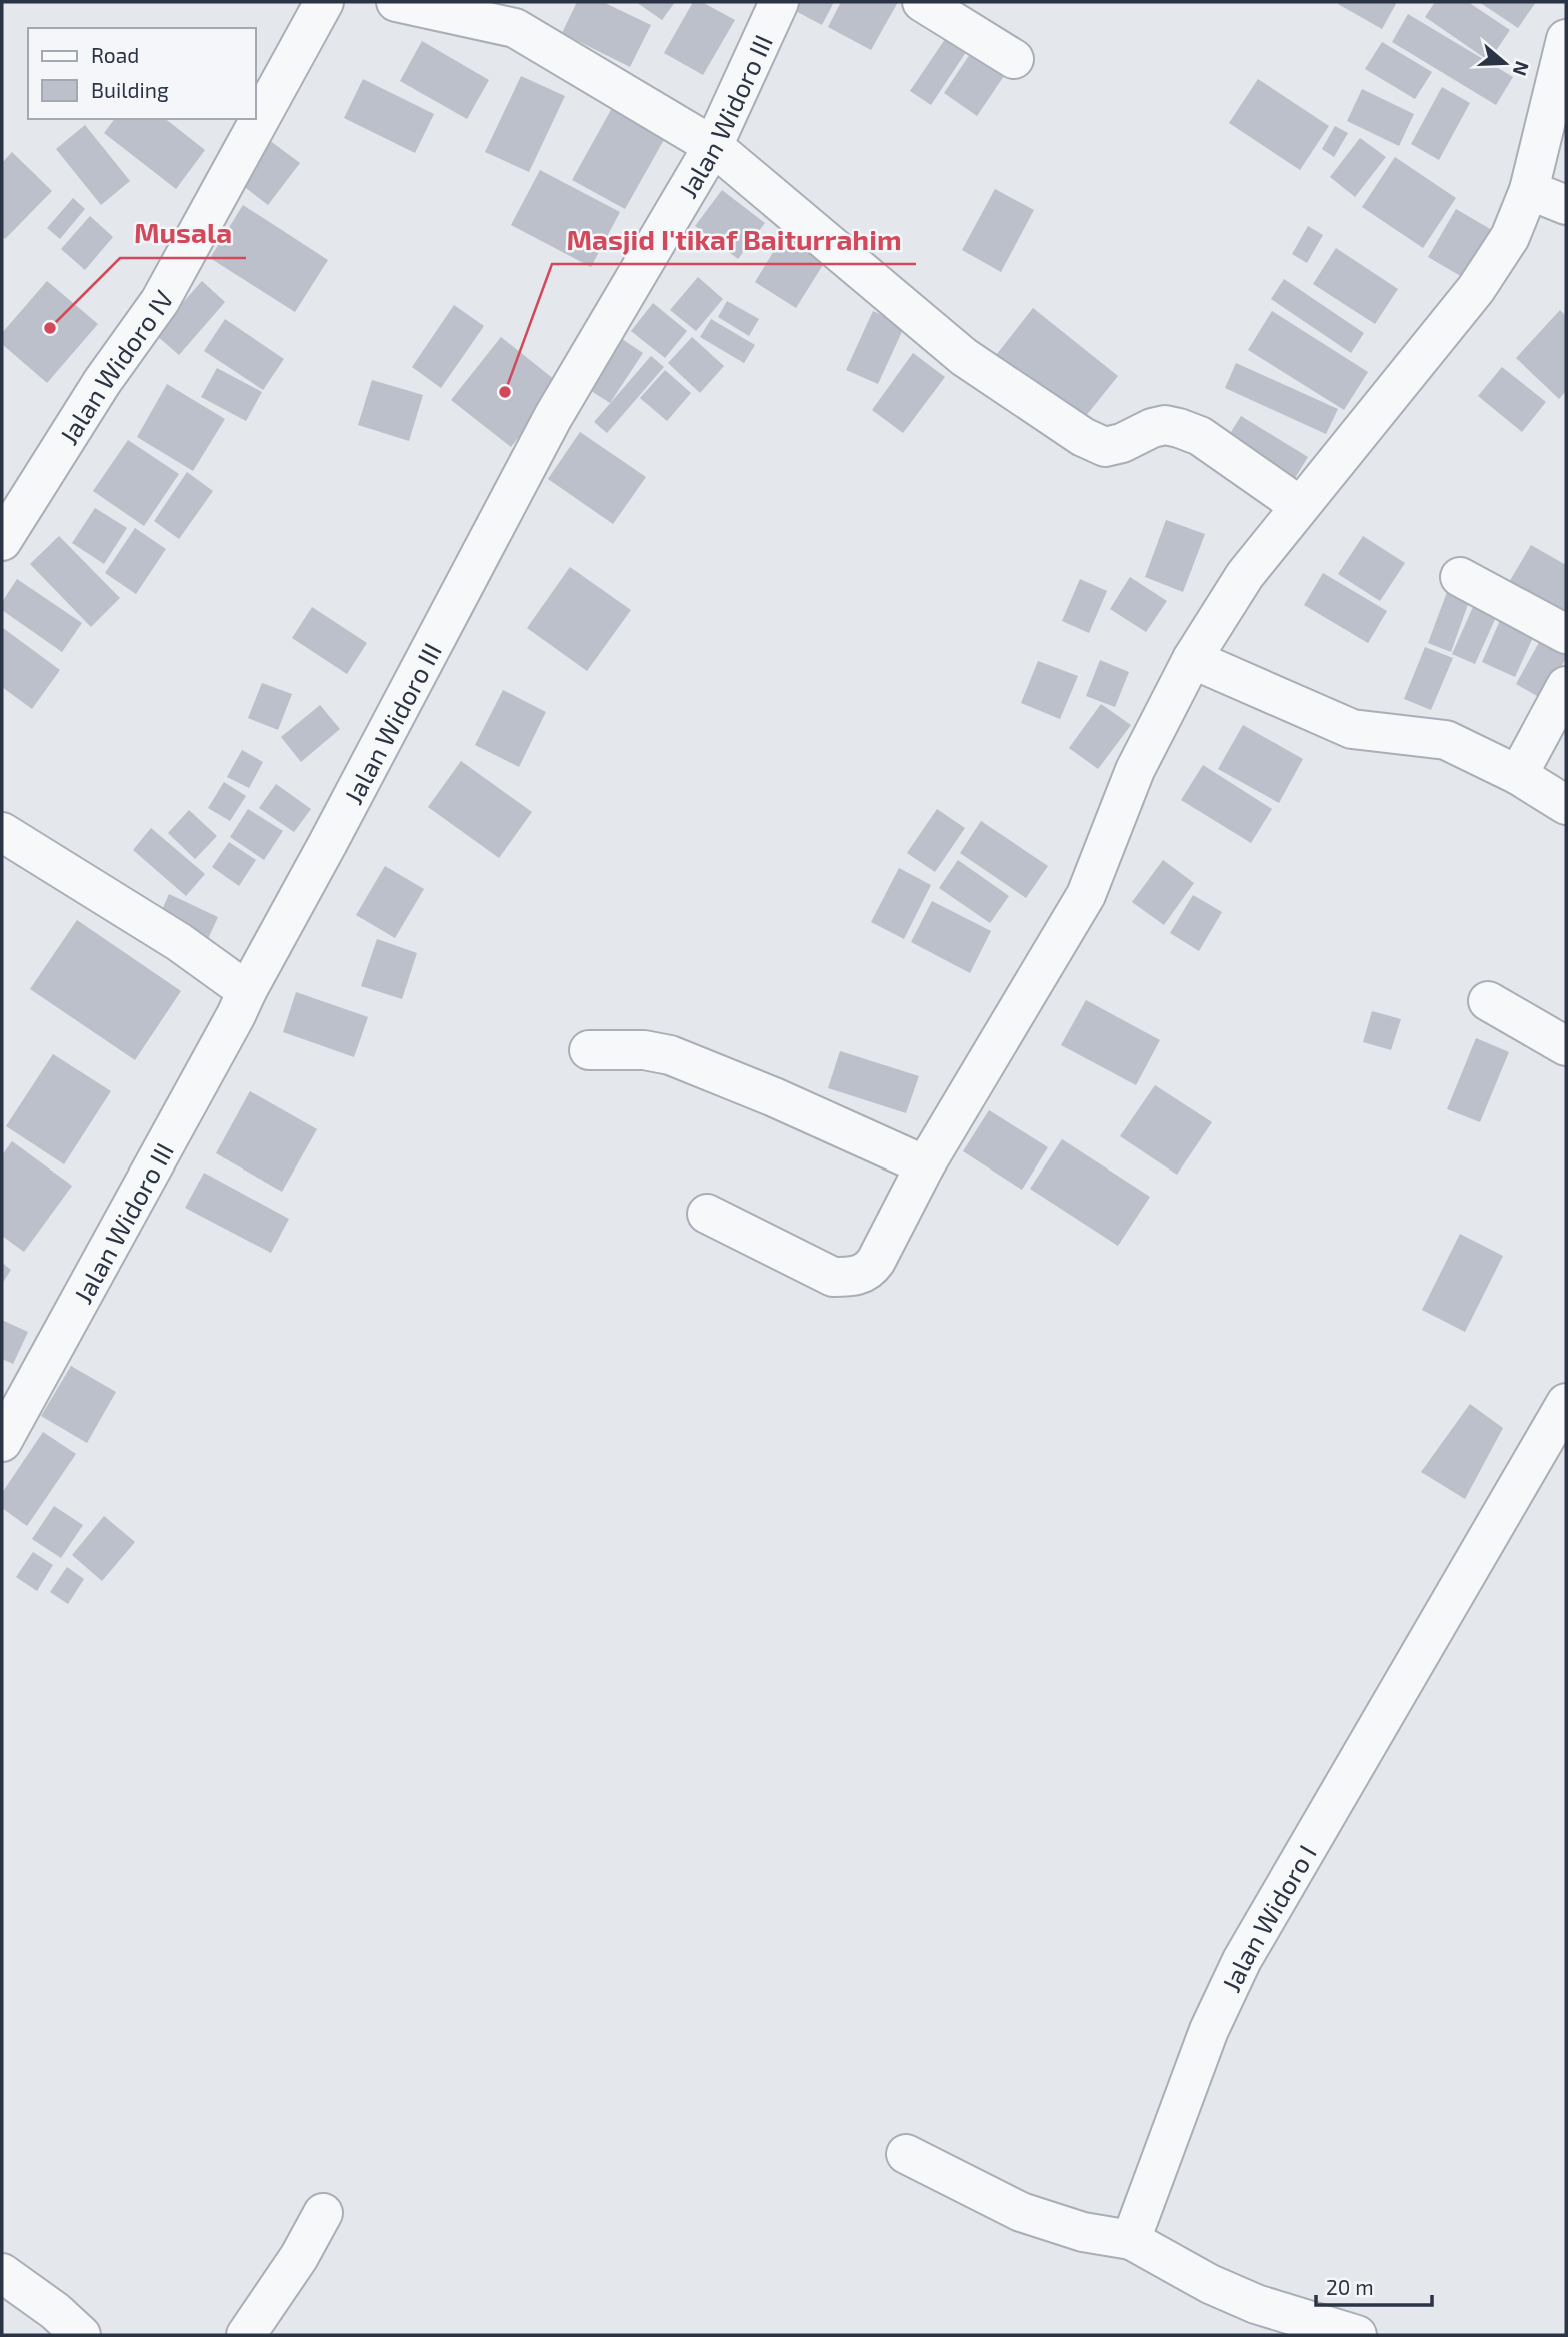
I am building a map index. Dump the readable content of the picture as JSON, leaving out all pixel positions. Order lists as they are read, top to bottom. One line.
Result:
{"streets":{"street":["Jalan Widoro III","Jalan Widoro IV","Jalan Widoro I"]},"places":["Musala","Masjid I'tikaf Baiturrahim"],"legend":["Road","Building"],"scale_bar":"20 m","north":"right"}
